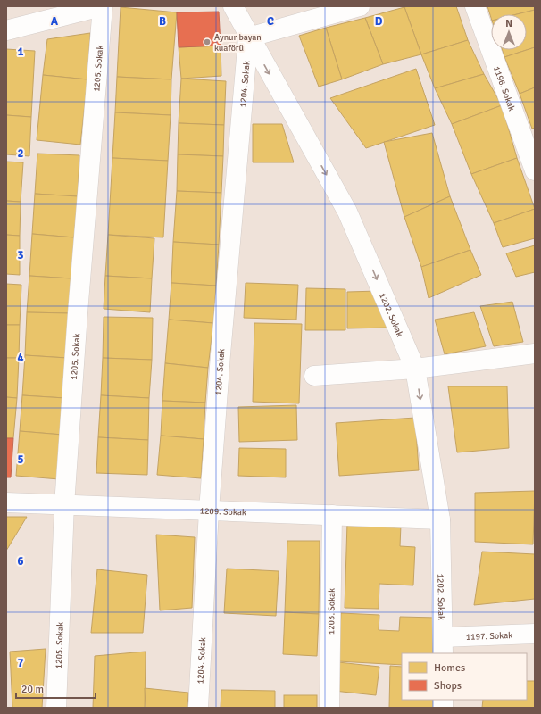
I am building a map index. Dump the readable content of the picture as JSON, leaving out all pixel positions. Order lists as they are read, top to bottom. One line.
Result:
{"streets":{"street":["1205. Sokak","1204. Sokak","1196. Sokak","1202. Sokak","1209. Sokak","1203. Sokak","1197. Sokak"]},"crossings":[["1205. Sokak","1209. Sokak"],["1204. Sokak","1202. Sokak"],["1204. Sokak","1209. Sokak"],["1202. Sokak","1209. Sokak"],["1202. Sokak","1197. Sokak"],["1209. Sokak","1203. Sokak"]],"one_way":["1202. Sokak"],"places":["Aynur bayan kuaförü"],"legend":["Homes","Shops"],"scale_bar":"20 m","north":"top","grid":{"columns":["A","B","C","D"],"rows":["1","2","3","4","5","6","7"]}}
